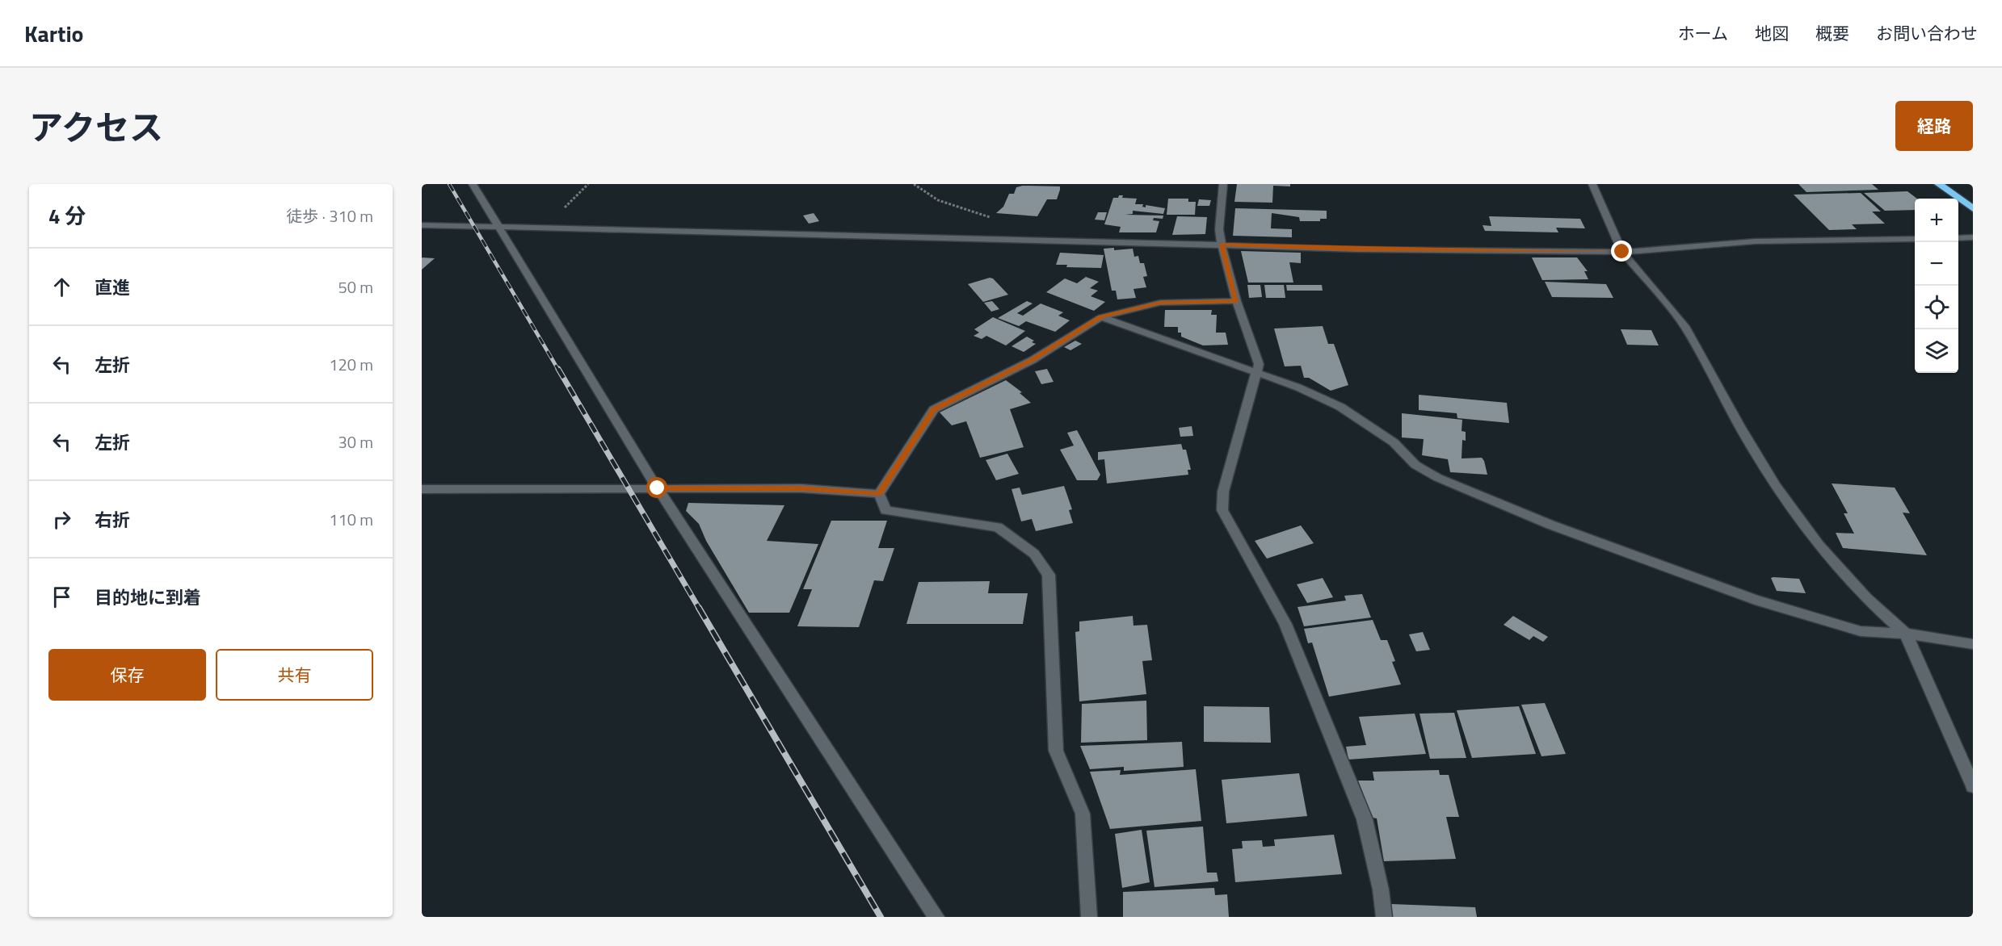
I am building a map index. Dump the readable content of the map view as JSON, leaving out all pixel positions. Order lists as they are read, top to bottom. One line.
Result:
{"page":{"header":"Kartio","nav":["ホーム","地図","概要","お問い合わせ"],"title":"アクセス","buttons":["経路",["保存","共有"]],"heading":["4 分","徒歩 · 310 m"],"map_buttons":["+","−"],"list":[["直進","50 m"],["左折","120 m"],["左折","30 m"],["右折","110 m"],"目的地に到着"]}}
